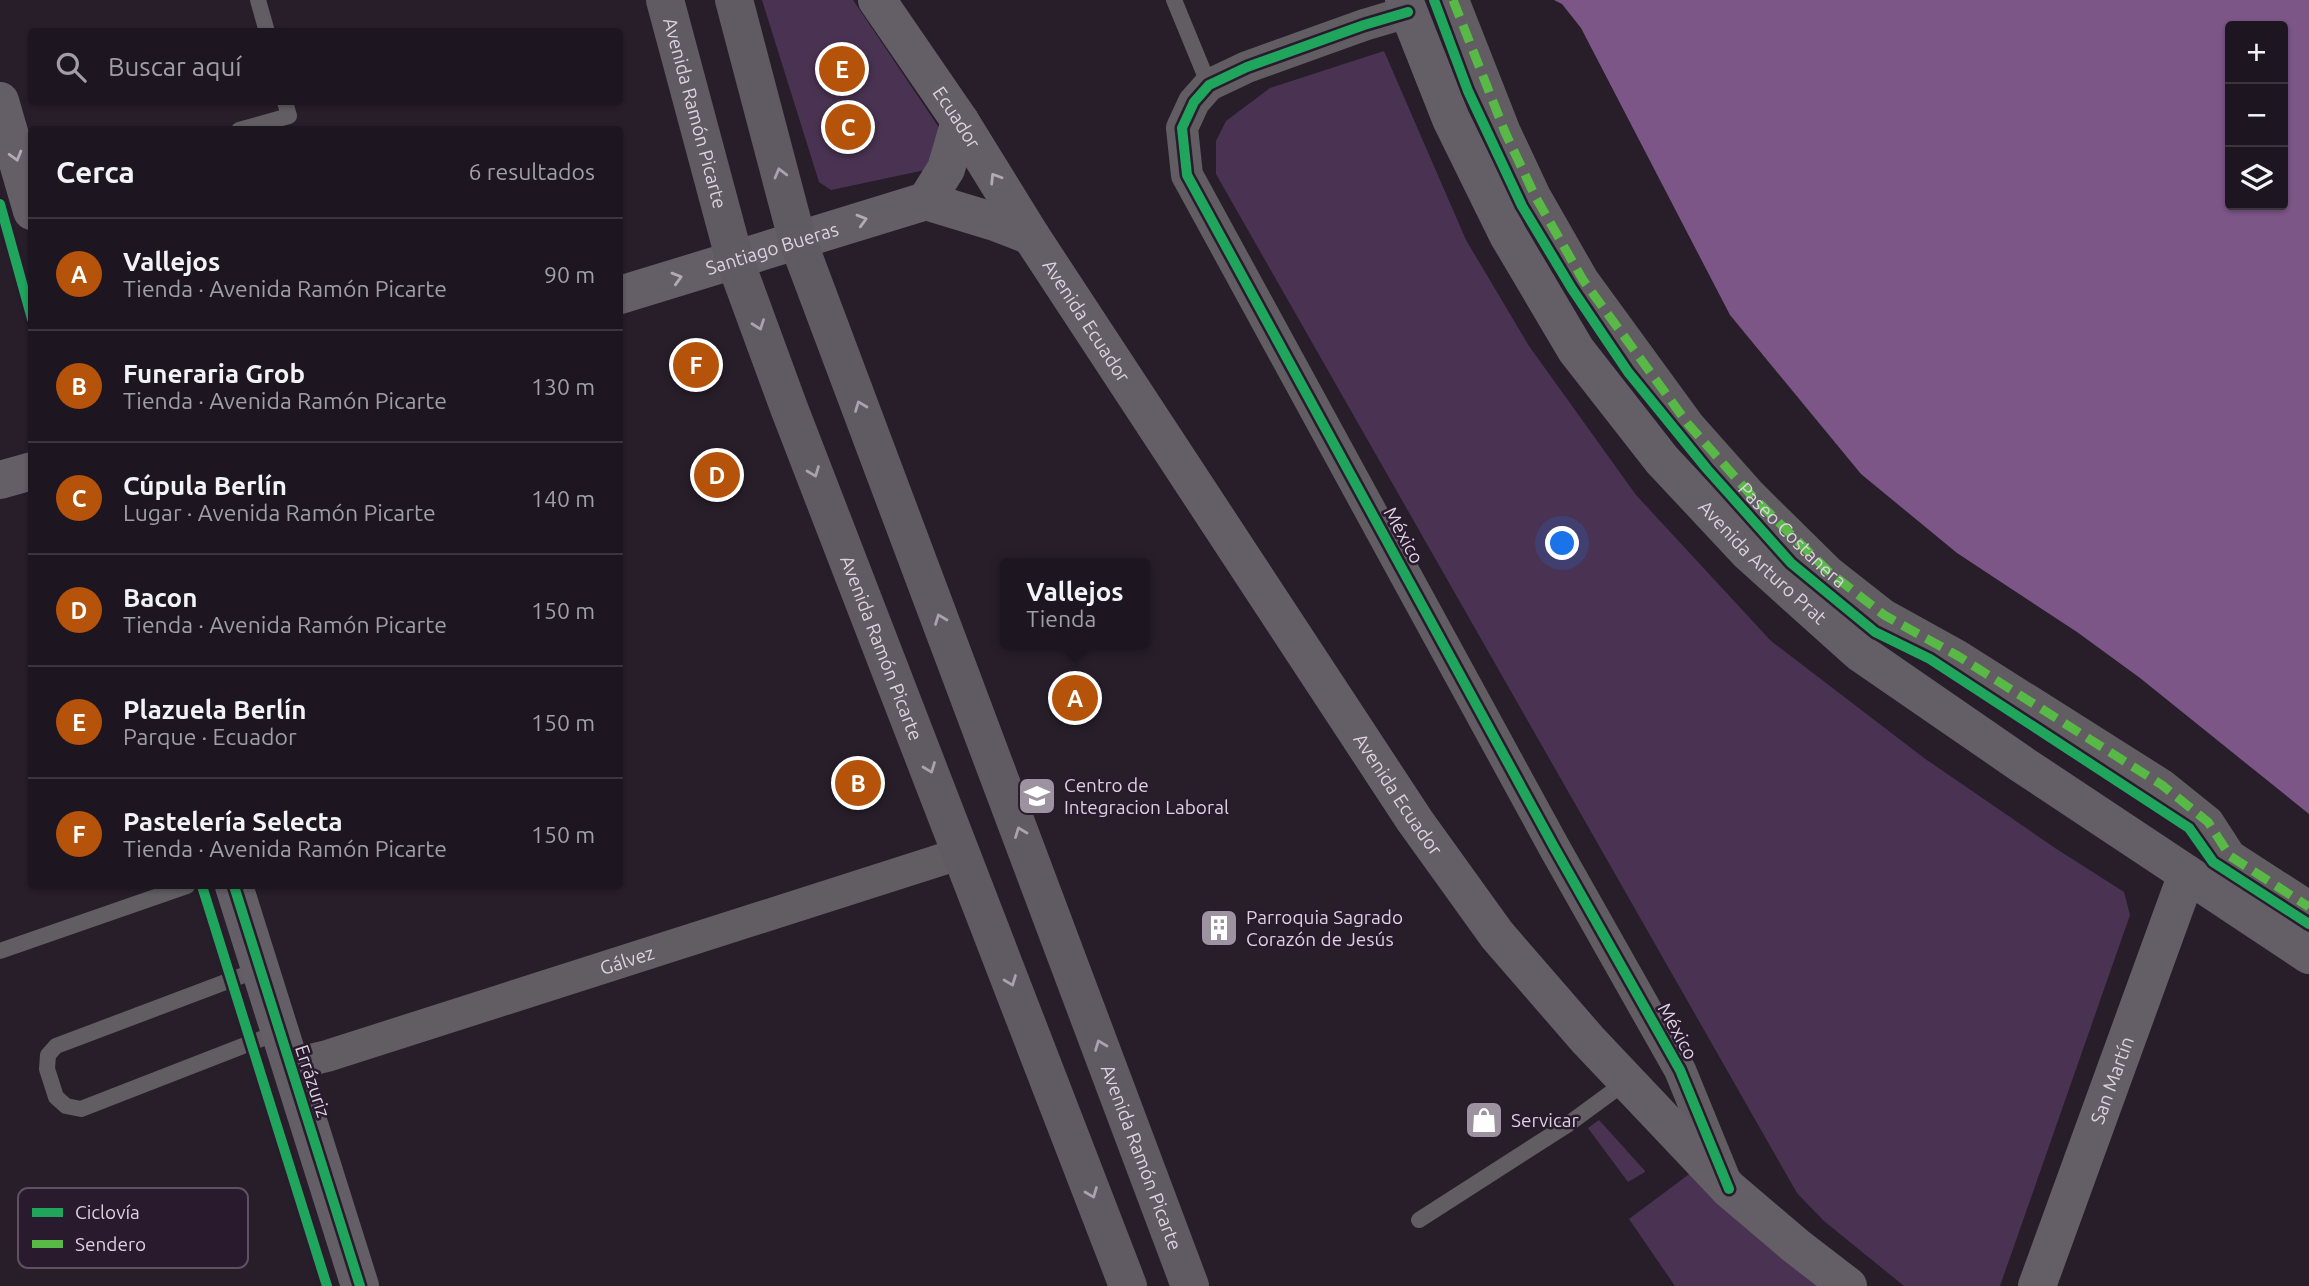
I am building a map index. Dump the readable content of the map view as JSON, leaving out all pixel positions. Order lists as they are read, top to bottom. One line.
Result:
{"streets":{"highway":["Avenida Ramón Picarte"],"main road":["Ecuador","Santiago Bueras","Avenida Ecuador","Avenida Arturo Prat","San Martín","Errázuriz"],"street":["Paseo Costanera","México","Gálvez"]},"crossings":[["Avenida Ramón Picarte","Santiago Bueras"],["Avenida Ramón Picarte","Gálvez"],["Ecuador","Avenida Ecuador"],["Avenida Ecuador","México"],["México","Avenida Arturo Prat"],["Avenida Arturo Prat","San Martín"],["Gálvez","Errázuriz"]],"one_way":["Ecuador","Santiago Bueras"],"places":{"school or university":["Centro de Integracion Laboral"],"building":["Parroquia Sagrado Corazón de Jesús"],"shop":["Servicar"]},"legend":["Ciclovía","Sendero"],"page":{"map_buttons":["+","−"],"search":"Buscar aquí","pins":["E","C","F","D","A","B"],"heading":["Cerca","6 resultados"],"list":[{"mark":"A","name":"Vallejos","note":"Tienda · Avenida Ramón Picarte","value":"90 m"},{"mark":"B","name":"Funeraria Grob","note":"Tienda · Avenida Ramón Picarte","value":"130 m"},{"mark":"C","name":"Cúpula Berlín","note":"Lugar · Avenida Ramón Picarte","value":"140 m"},{"mark":"D","name":"Bacon","note":"Tienda · Avenida Ramón Picarte","value":"150 m"},{"mark":"E","name":"Plazuela Berlín","note":"Parque · Ecuador","value":"150 m"},{"mark":"F","name":"Pastelería Selecta","note":"Tienda · Avenida Ramón Picarte","value":"150 m"}],"popup":["Vallejos","Tienda"]}}
